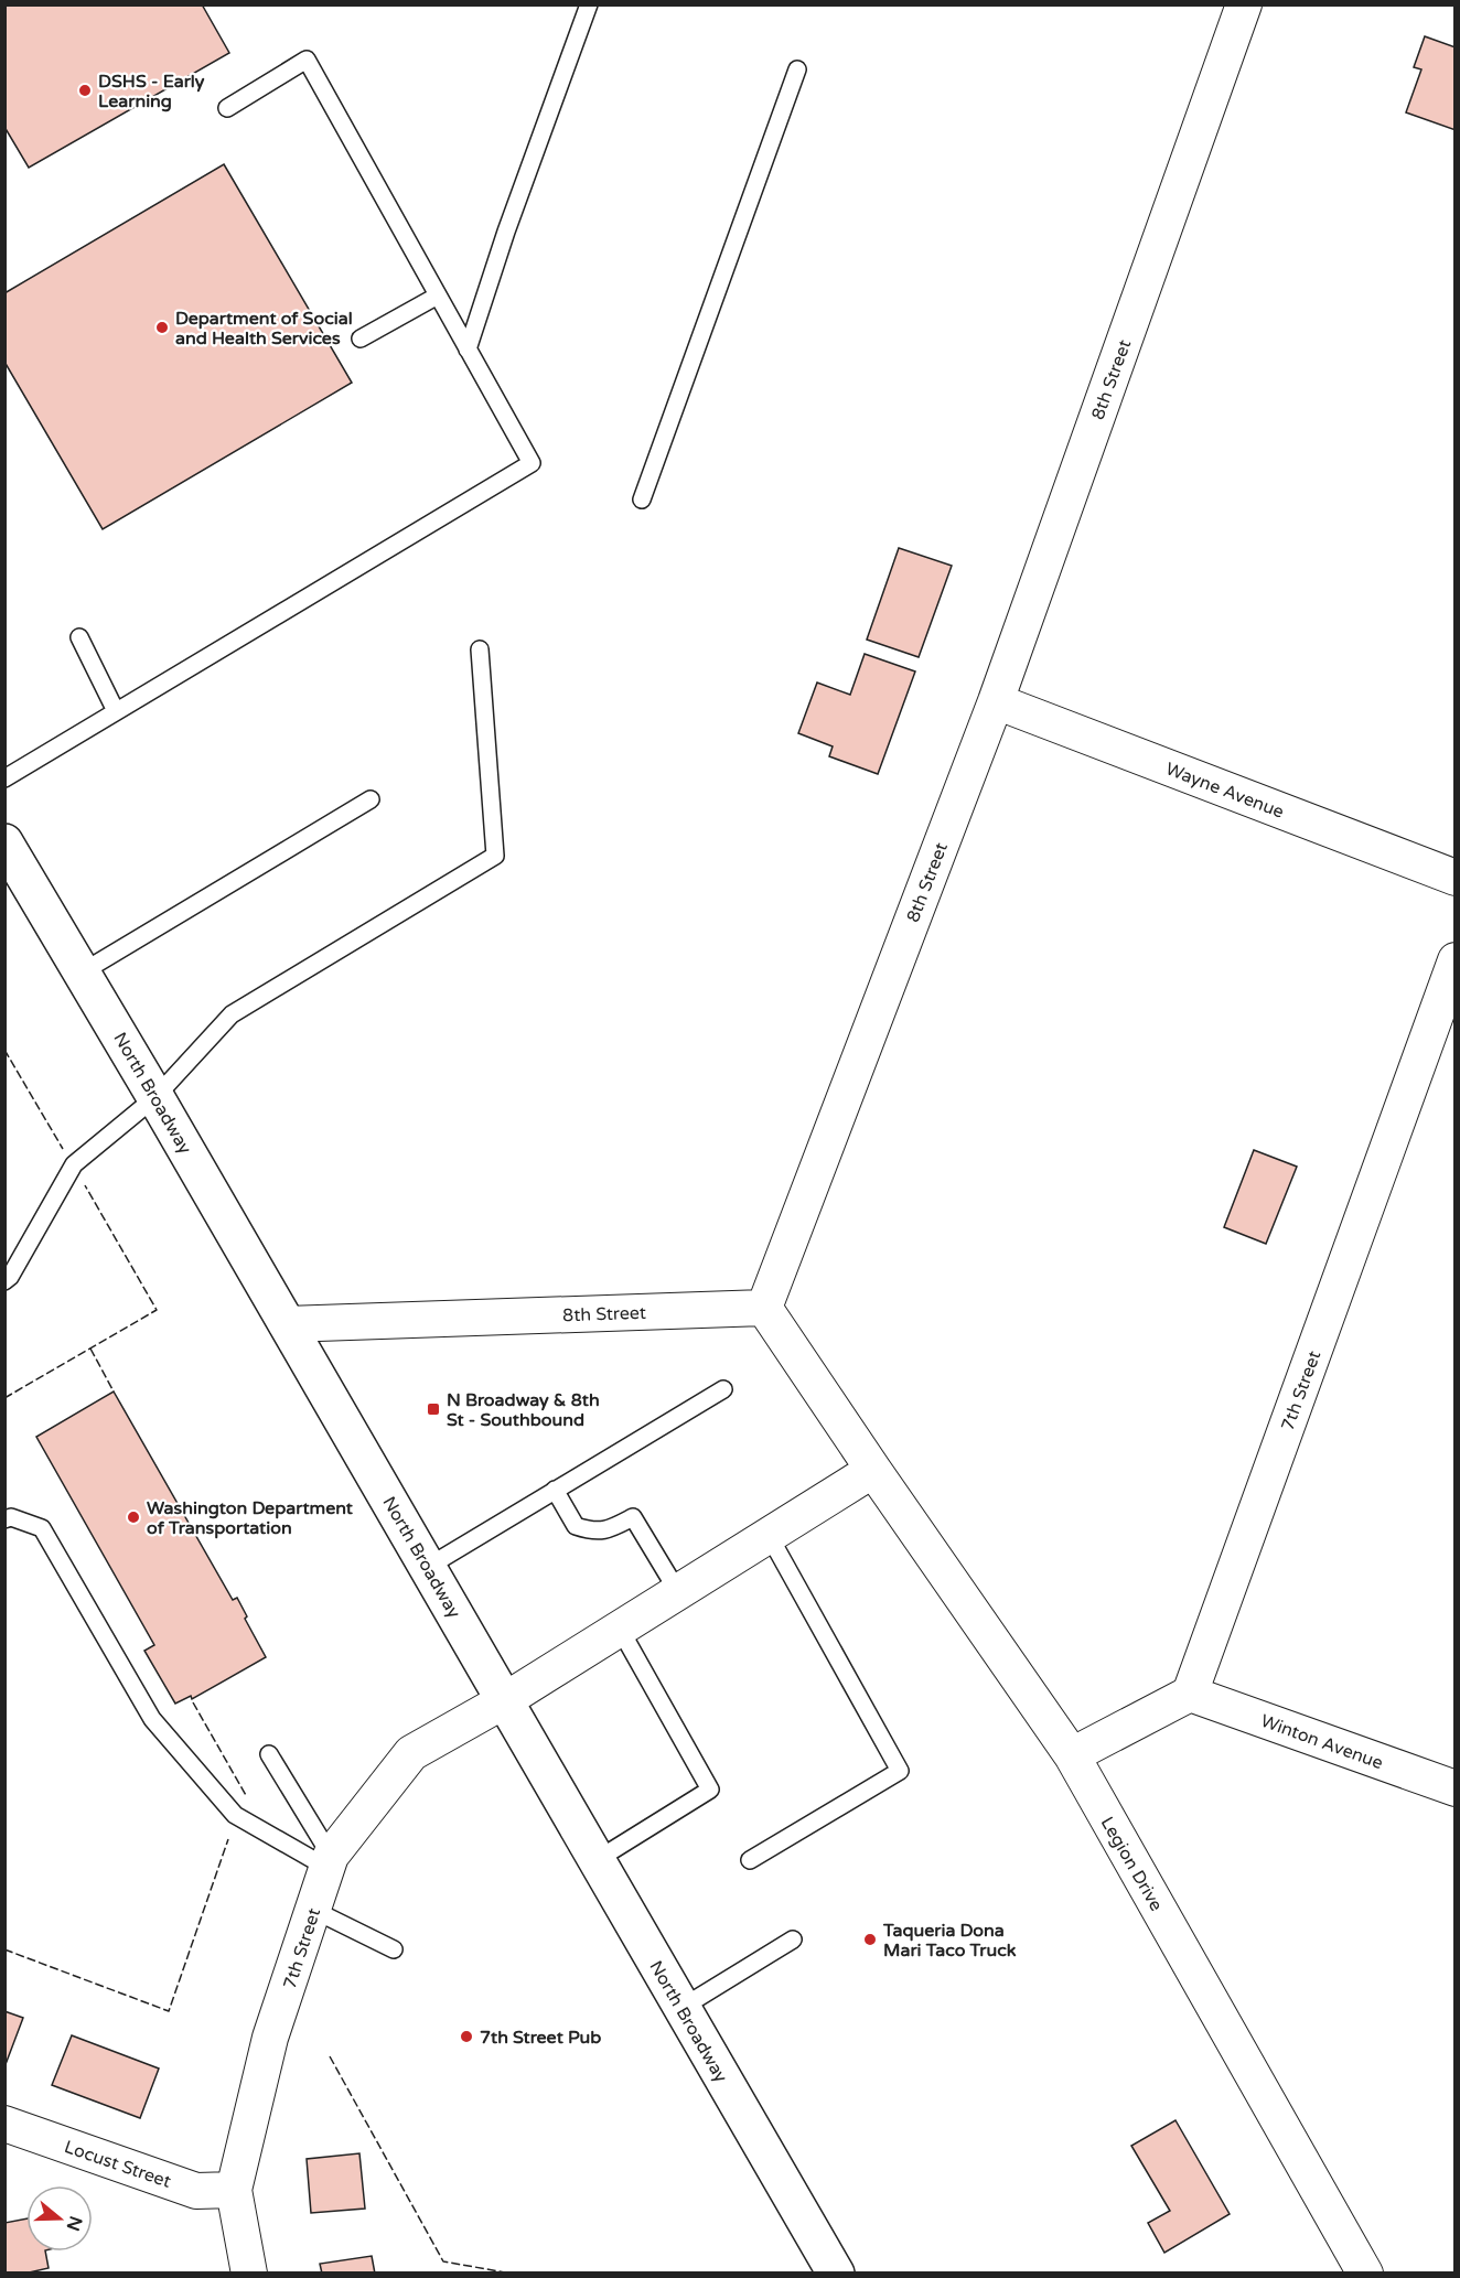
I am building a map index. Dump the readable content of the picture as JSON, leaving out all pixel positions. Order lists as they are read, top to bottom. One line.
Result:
{"streets":{"main road":["North Broadway"],"street":["8th Street","Wayne Avenue","7th Street","Winton Avenue","Legion Drive","Locust Street"]},"crossings":[["8th Street","Wayne Avenue"],["8th Street","North Broadway"],["8th Street","Legion Drive"],["North Broadway","7th Street"],["7th Street","Winton Avenue"],["7th Street","Locust Street"]],"places":{"other":["DSHS - Early Learning","Department of Social and Health Services","Washington Department of Transportation","Taqueria Dona Mari Taco Truck","7th Street Pub"],"transit":["N Broadway & 8th St - Southbound"]},"north":"right"}
